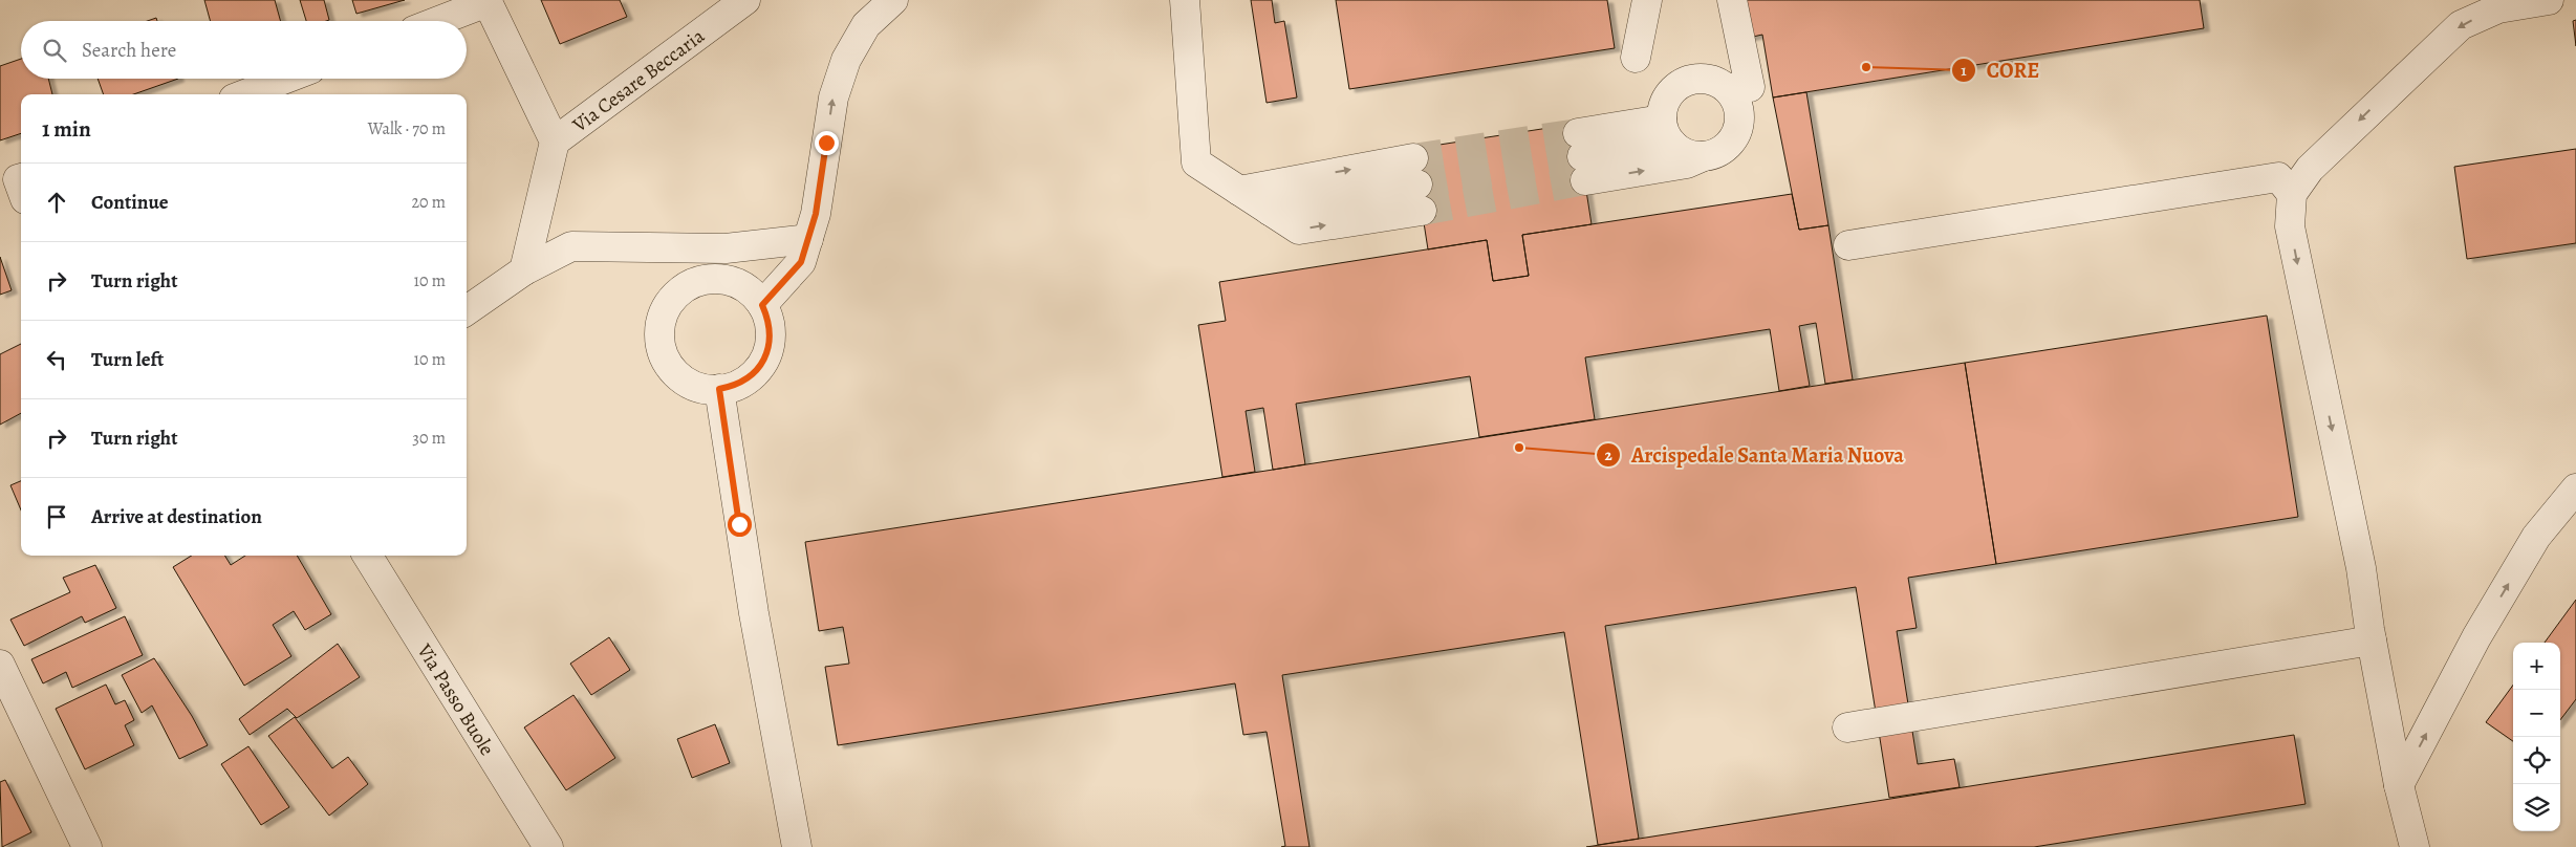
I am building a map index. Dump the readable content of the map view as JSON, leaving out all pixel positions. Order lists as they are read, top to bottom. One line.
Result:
{"streets":{"street":["Via Cesare Beccaria","Via Passo Buole"]},"places":["CORE","Arcispedale Santa Maria Nuova"],"page":{"search":"Search here","heading":["1 min","Walk · 70 m"],"list":[["Continue","20 m"],["Turn right","10 m"],["Turn left","10 m"],["Turn right","30 m"],"Arrive at destination"],"map_buttons":["+","−"]}}
